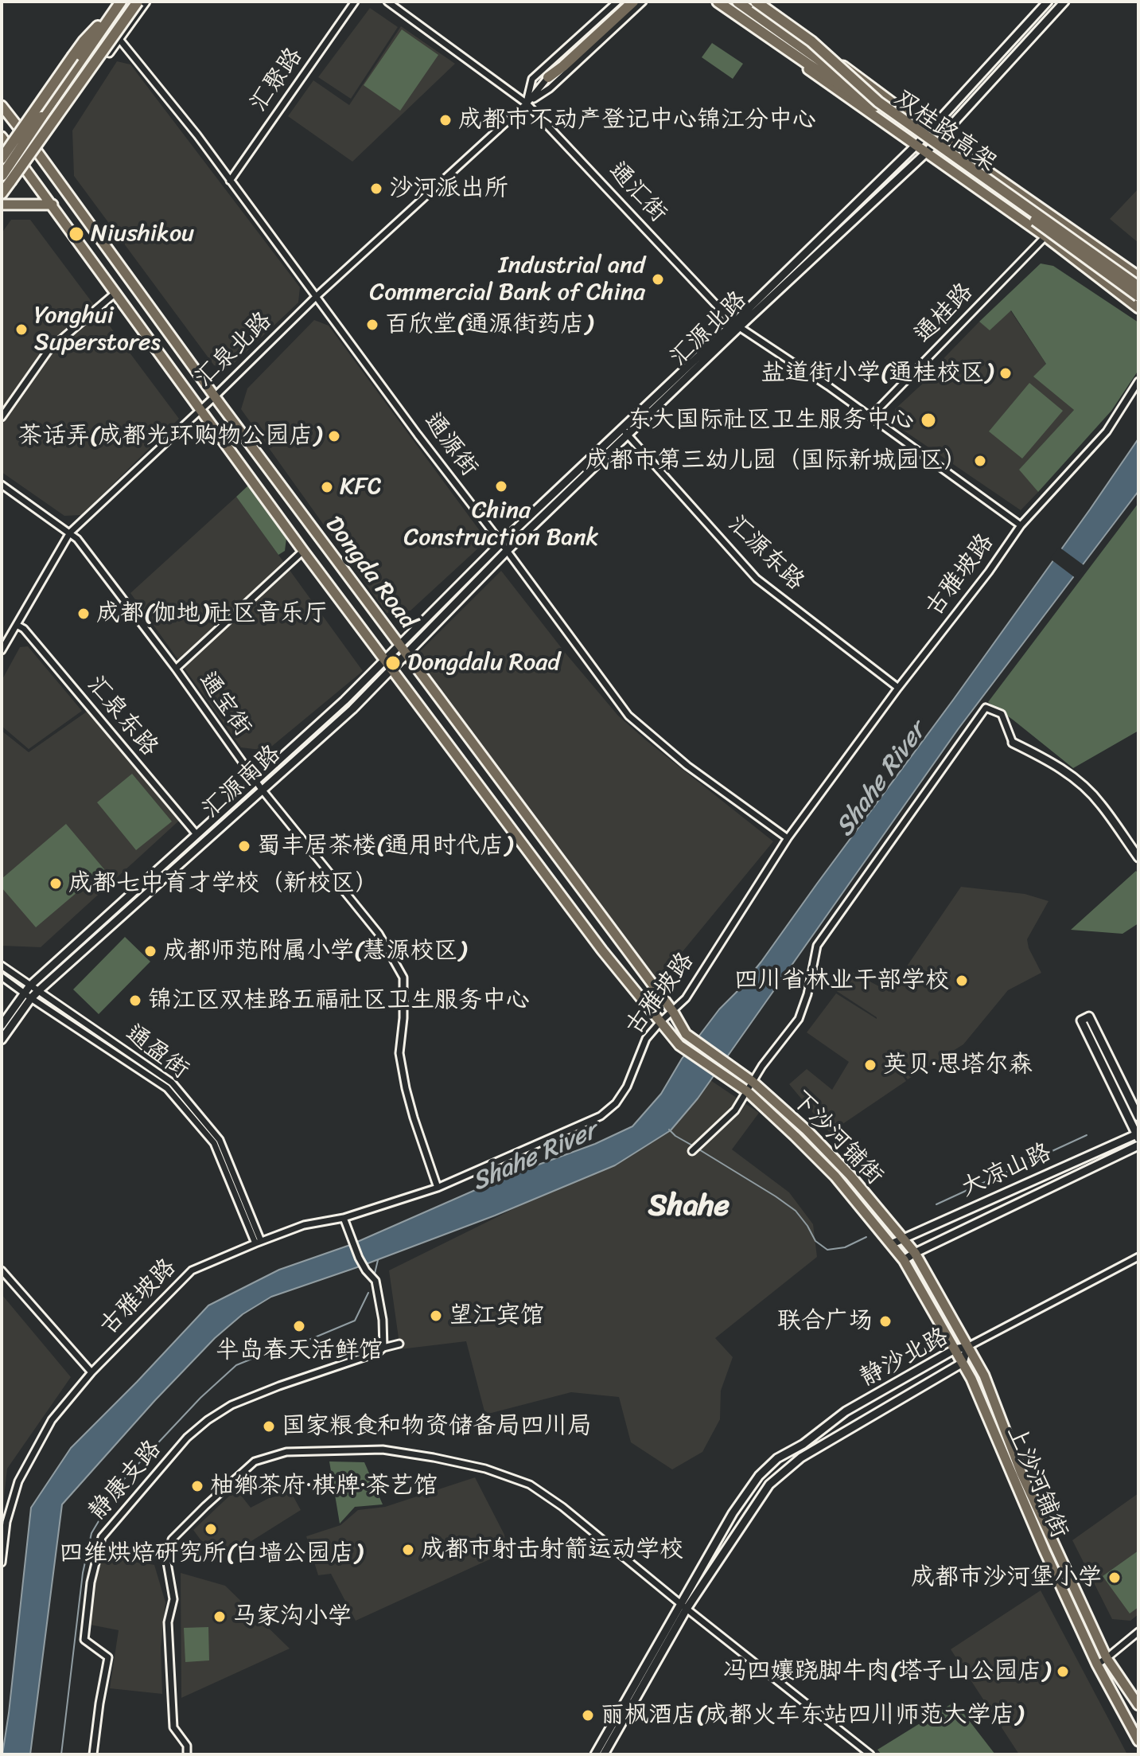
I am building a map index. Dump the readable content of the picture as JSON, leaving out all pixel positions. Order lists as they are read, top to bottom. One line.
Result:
{"streets":{"highway":["双桂路高架"],"main road":["Dongda Road","下沙河铺街","上沙河铺街"],"street":["汇聚路","通汇街","通桂路","汇源北路","汇泉北路","通源街","汇源东路","古雅坡路","通宝街","汇泉东路","汇源南路","通盈街","大凉山路","静沙北路","静康支路"]},"crossings":[["汇聚路","通源街"],["通汇街","通桂路"],["通汇街","汇源北路"],["通汇街","汇泉北路"],["通汇街","古雅坡路"],["汇源北路","通源街"],["汇源北路","汇源东路"],["汇源北路","汇源南路"],["汇泉北路","通源街"],["汇泉北路","Dongda Road"],["汇泉北路","通宝街"],["汇泉北路","汇泉东路"],["通源街","古雅坡路"],["通源街","汇源南路"],["汇源东路","古雅坡路"],["Dongda Road","古雅坡路"],["Dongda Road","汇源南路"],["Dongda Road","下沙河铺街"],["古雅坡路","通宝街"],["古雅坡路","通盈街"],["通宝街","汇源南路"],["汇泉东路","汇源南路"],["汇源南路","通盈街"],["下沙河铺街","大凉山路"],["下沙河铺街","上沙河铺街"],["大凉山路","上沙河铺街"],["静沙北路","上沙河铺街"]],"districts":["Shahe"],"water":["Shahe River"],"places":["成都市不动产登记中心锦江分中心","沙河派出所","Niushikou","Industrial and Commercial Bank of China","百欣堂(通源街药店)","Yonghui Superstores","盐道街小学(通桂校区)","东大国际社区卫生服务中心","茶话弄(成都光环购物公园店)","成都市第三幼儿园（国际新城园区）","China Construction Bank","KFC","成都(伽地)社区音乐厅","Dongdalu Road","蜀丰居茶楼(通用时代店)","成都七中育才学校（新校区）","成都师范附属小学(慧源校区)","四川省林业干部学校","锦江区双桂路五福社区卫生服务中心","英贝·思塔尔森","望江宾馆","联合广场","半岛春天活鲜馆","国家粮食和物资储备局四川局","柚鄉茶府·棋牌·茶艺馆","四维烘焙研究所(白墙公园店)","成都市射击射箭运动学校","成都市沙河堡小学","马家沟小学","冯四孃跷脚牛肉(塔子山公园店)","丽枫酒店(成都火车东站四川师范大学店)"]}
